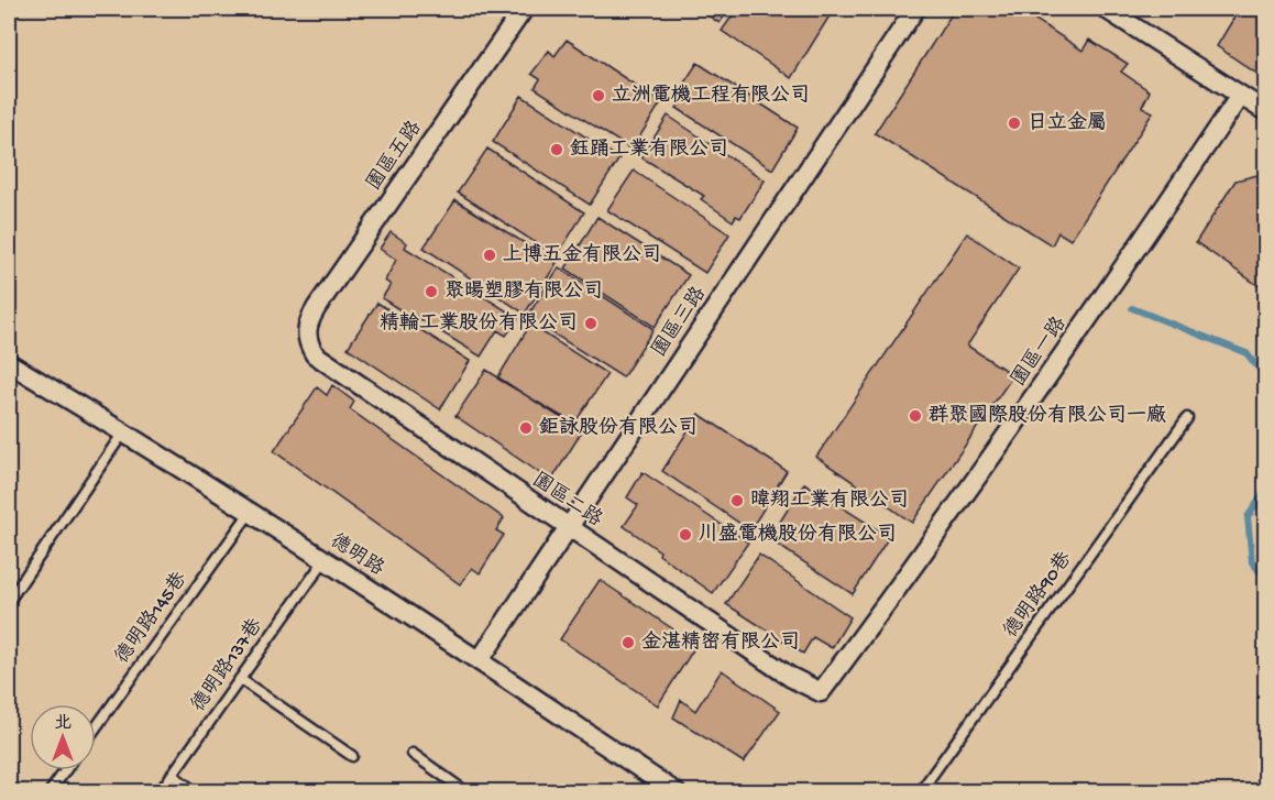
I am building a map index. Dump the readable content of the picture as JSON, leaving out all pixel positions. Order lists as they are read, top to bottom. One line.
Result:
{"streets":{"street":["園區五路","園區三路","園區一路","園區二路","德明路"],"lane":["德明路90巷","德明路145巷","德明路137巷"]},"crossings":[["園區五路","園區二路"],["園區三路","園區二路"],["園區三路","德明路"],["園區一路","園區二路"],["德明路","德明路145巷"],["德明路","德明路137巷"]],"places":["立洲電機工程有限公司","日立金屬","鈺踊工業有限公司","上博五金有限公司","聚暘塑膠有限公司","精輪工業股份有限公司","群聚國際股份有限公司一廠","鉅詠股份有限公司","暐翔工業有限公司","川盛電機股份有限公司","金湛精密有限公司"],"north":"top"}
